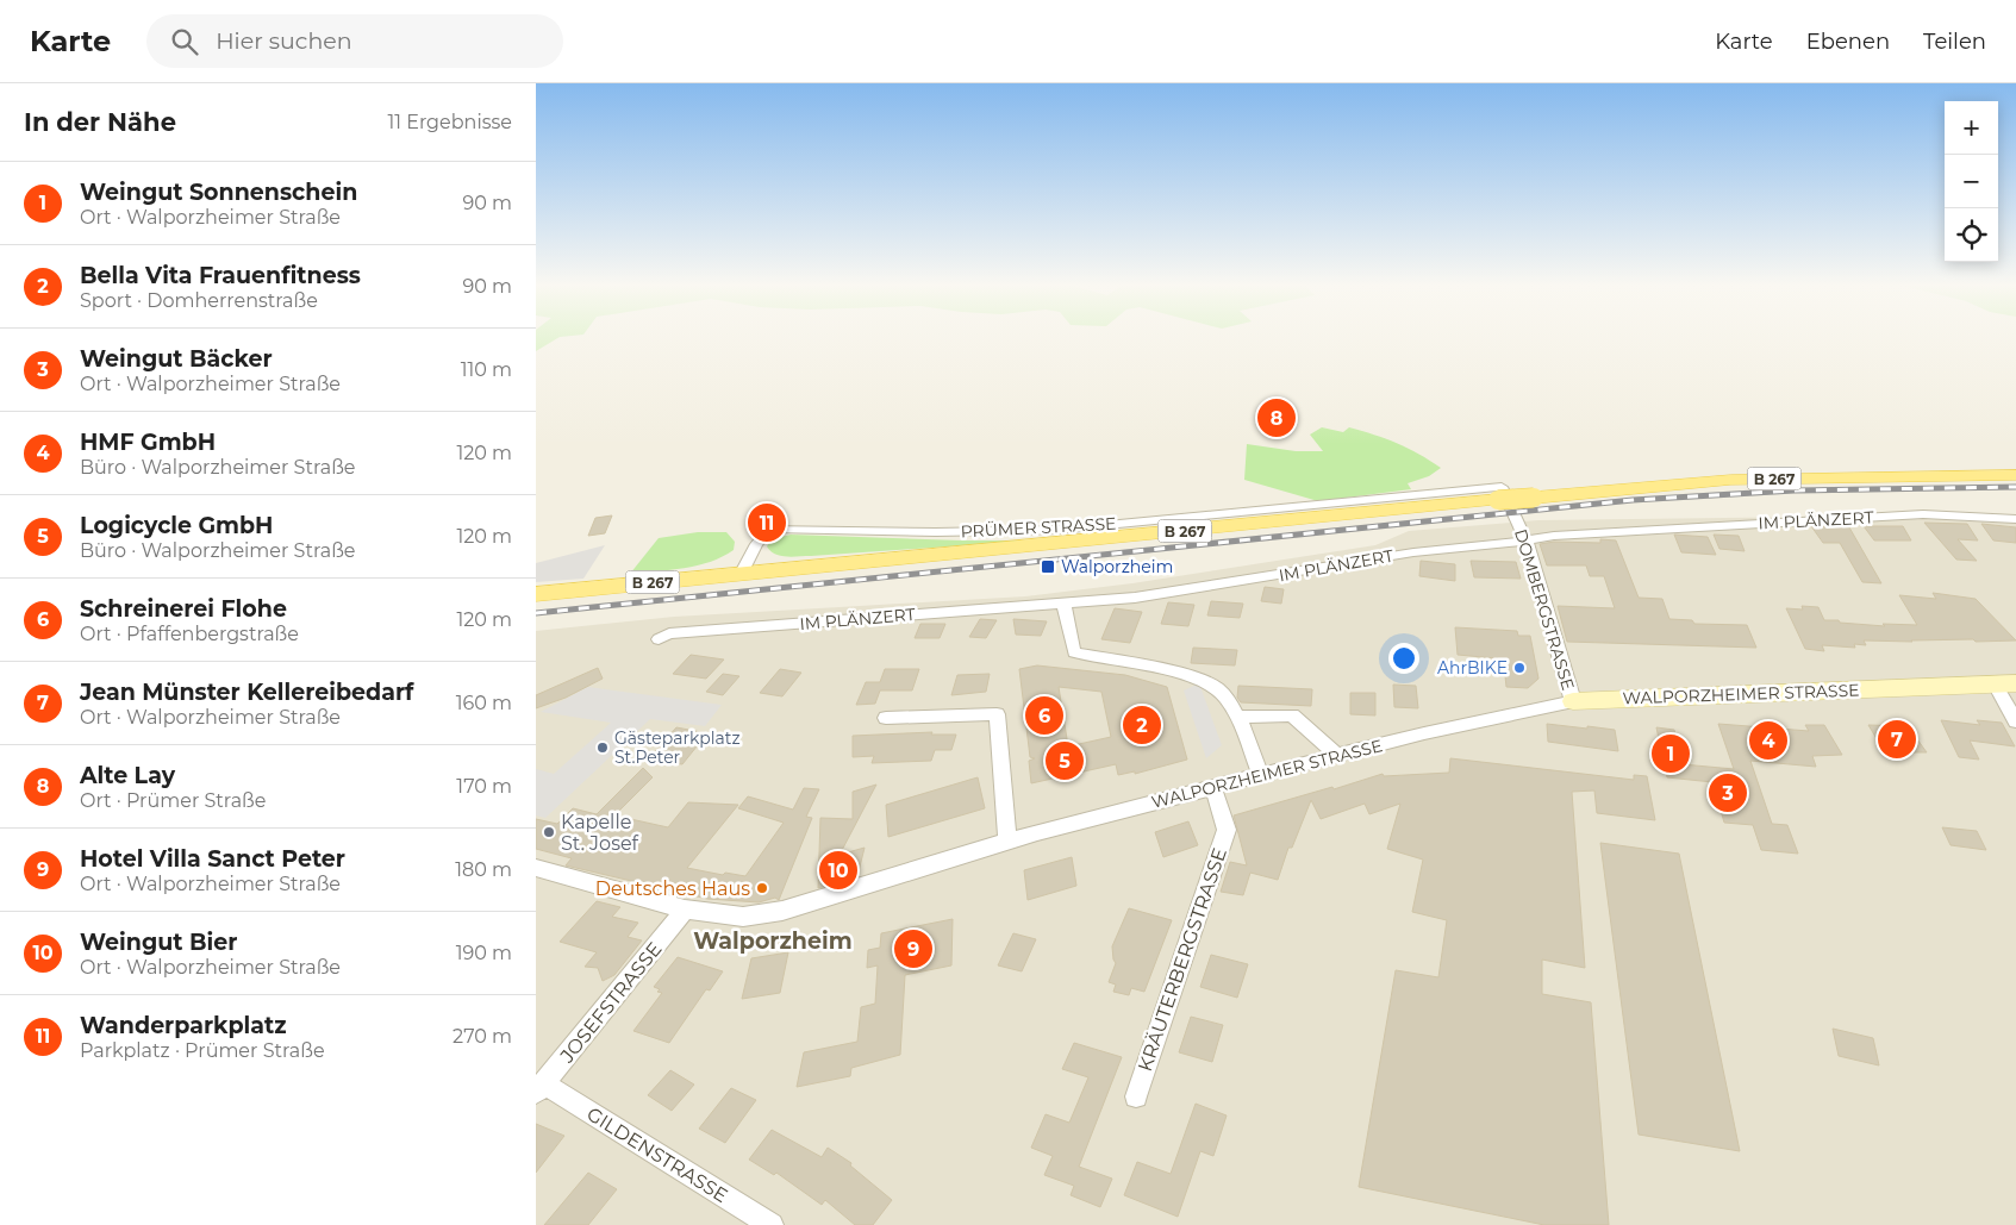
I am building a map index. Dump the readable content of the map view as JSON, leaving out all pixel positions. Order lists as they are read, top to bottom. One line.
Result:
{"streets":{"main road":["B 267"],"street":["IM PLÄNZERT","PRÜMER STRASSE","DOMBERGSTRASSE","WALPORZHEIMER STRASSE","KRÄUTERBERGSTRASSE","JOSEFSTRASSE","GILDENSTRASSE"]},"crossings":[["B 267","PRÜMER STRASSE"],["B 267","DOMBERGSTRASSE"],["IM PLÄNZERT","DOMBERGSTRASSE"],["PRÜMER STRASSE","DOMBERGSTRASSE"],["DOMBERGSTRASSE","WALPORZHEIMER STRASSE"],["WALPORZHEIMER STRASSE","KRÄUTERBERGSTRASSE"],["WALPORZHEIMER STRASSE","JOSEFSTRASSE"],["JOSEFSTRASSE","GILDENSTRASSE"]],"districts":["Walporzheim"],"places":{"transit":["Walporzheim"],"other":["AhrBIKE","Gästeparkplatz St.Peter","Kapelle St. Josef","Deutsches Haus"]},"page":{"header":"Karte","search":"Hier suchen","nav":["Karte","Ebenen","Teilen"],"heading":["In der Nähe","11 Ergebnisse"],"map_buttons":["+","−"],"list":[{"mark":"1","name":"Weingut Sonnenschein","note":"Ort · Walporzheimer Straße","value":"90 m"},{"mark":"2","name":"Bella Vita Frauenfitness","note":"Sport · Domherrenstraße","value":"90 m"},{"mark":"3","name":"Weingut Bäcker","note":"Ort · Walporzheimer Straße","value":"110 m"},{"mark":"4","name":"HMF GmbH","note":"Büro · Walporzheimer Straße","value":"120 m"},{"mark":"5","name":"Logicycle GmbH","note":"Büro · Walporzheimer Straße","value":"120 m"},{"mark":"6","name":"Schreinerei Flohe","note":"Ort · Pfaffenbergstraße","value":"120 m"},{"mark":"7","name":"Jean Münster Kellereibedarf","note":"Ort · Walporzheimer Straße","value":"160 m"},{"mark":"8","name":"Alte Lay","note":"Ort · Prümer Straße","value":"170 m"},{"mark":"9","name":"Hotel Villa Sanct Peter","note":"Ort · Walporzheimer Straße","value":"180 m"},{"mark":"10","name":"Weingut Bier","note":"Ort · Walporzheimer Straße","value":"190 m"},{"mark":"11","name":"Wanderparkplatz","note":"Parkplatz · Prümer Straße","value":"270 m"}],"pins":["8","11","6","2","7","4","1","5","3","10","9"]}}
